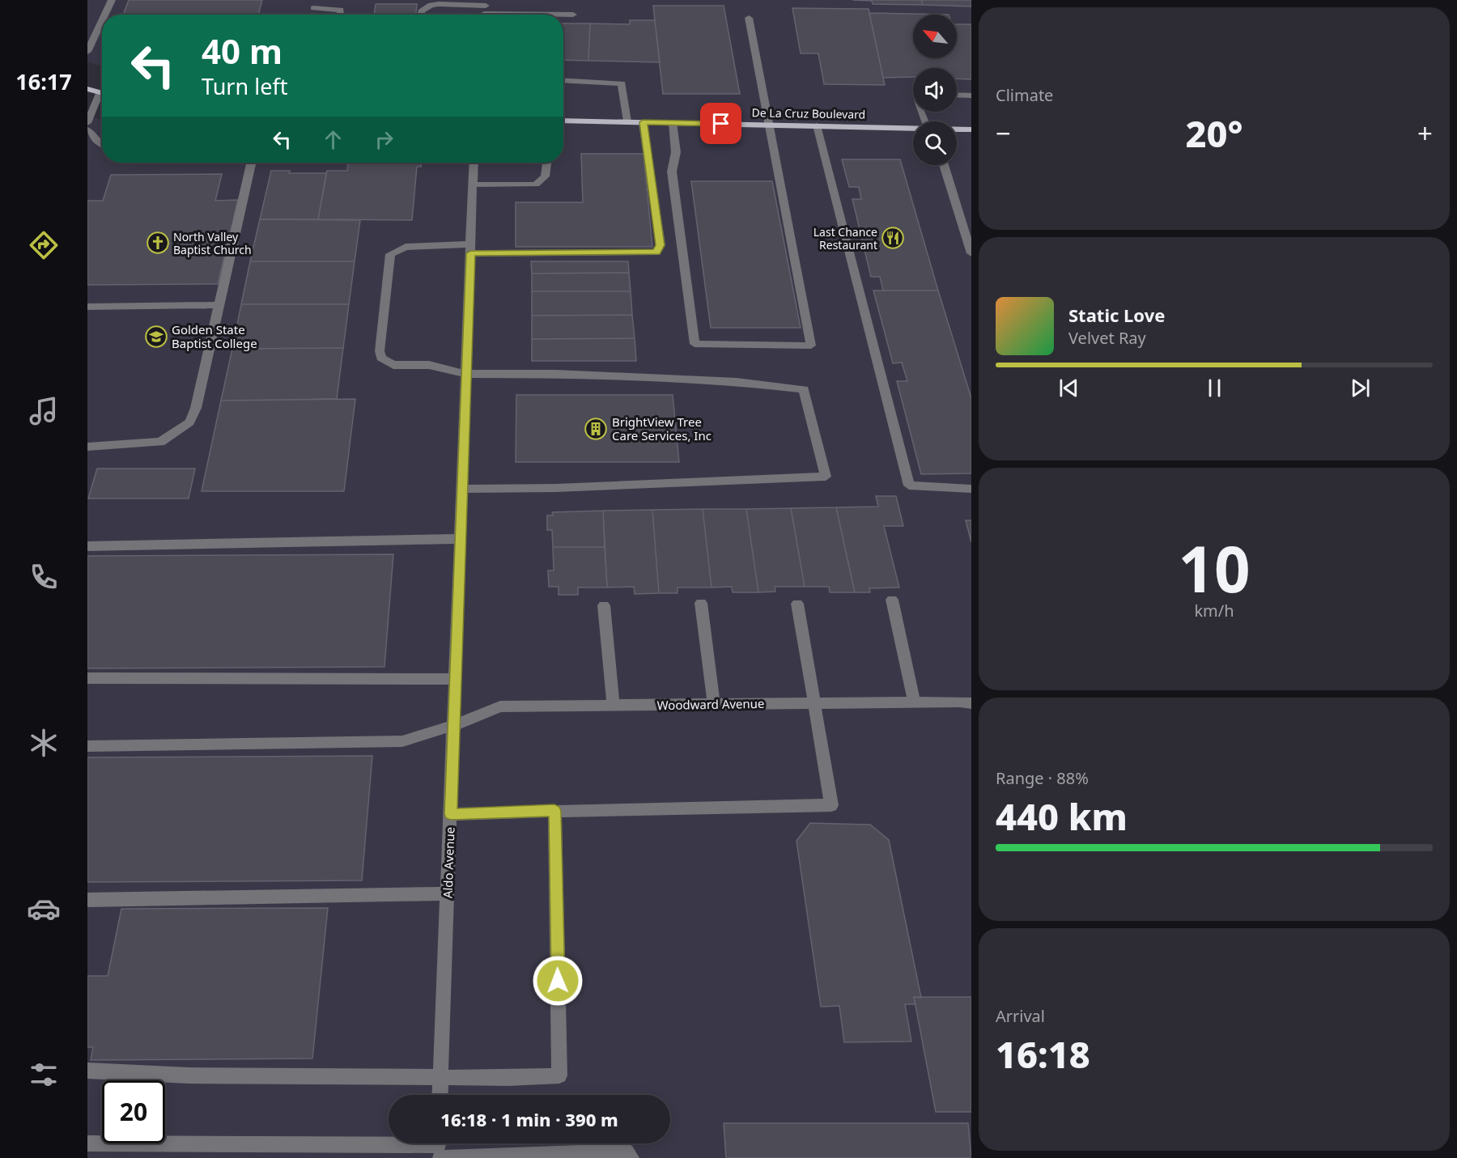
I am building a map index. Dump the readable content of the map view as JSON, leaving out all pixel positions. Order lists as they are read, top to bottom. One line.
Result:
{"streets":{"main road":["De La Cruz Boulevard"],"street":["Woodward Avenue","Aldo Avenue"]},"crossings":[["Woodward Avenue","Aldo Avenue"]],"places":{"restaurant":["Last Chance Restaurant"],"church":["North Valley Baptist Church"],"school or university":["Golden State Baptist College"],"building":["BrightView Tree Care Services, Inc"]},"north":"top left","page":{"tabs":"16:17","tile":["Climate",["10","km/h"],["Range · 88%","440 km"],["Arrival","16:18"]],"turn":["40 m","Turn left"],"heat":["−","20°","+"],"song":["Static Love","Velvet Ray"],"limit":"20","trip":"16:18 · 1 min · 390 m"}}
